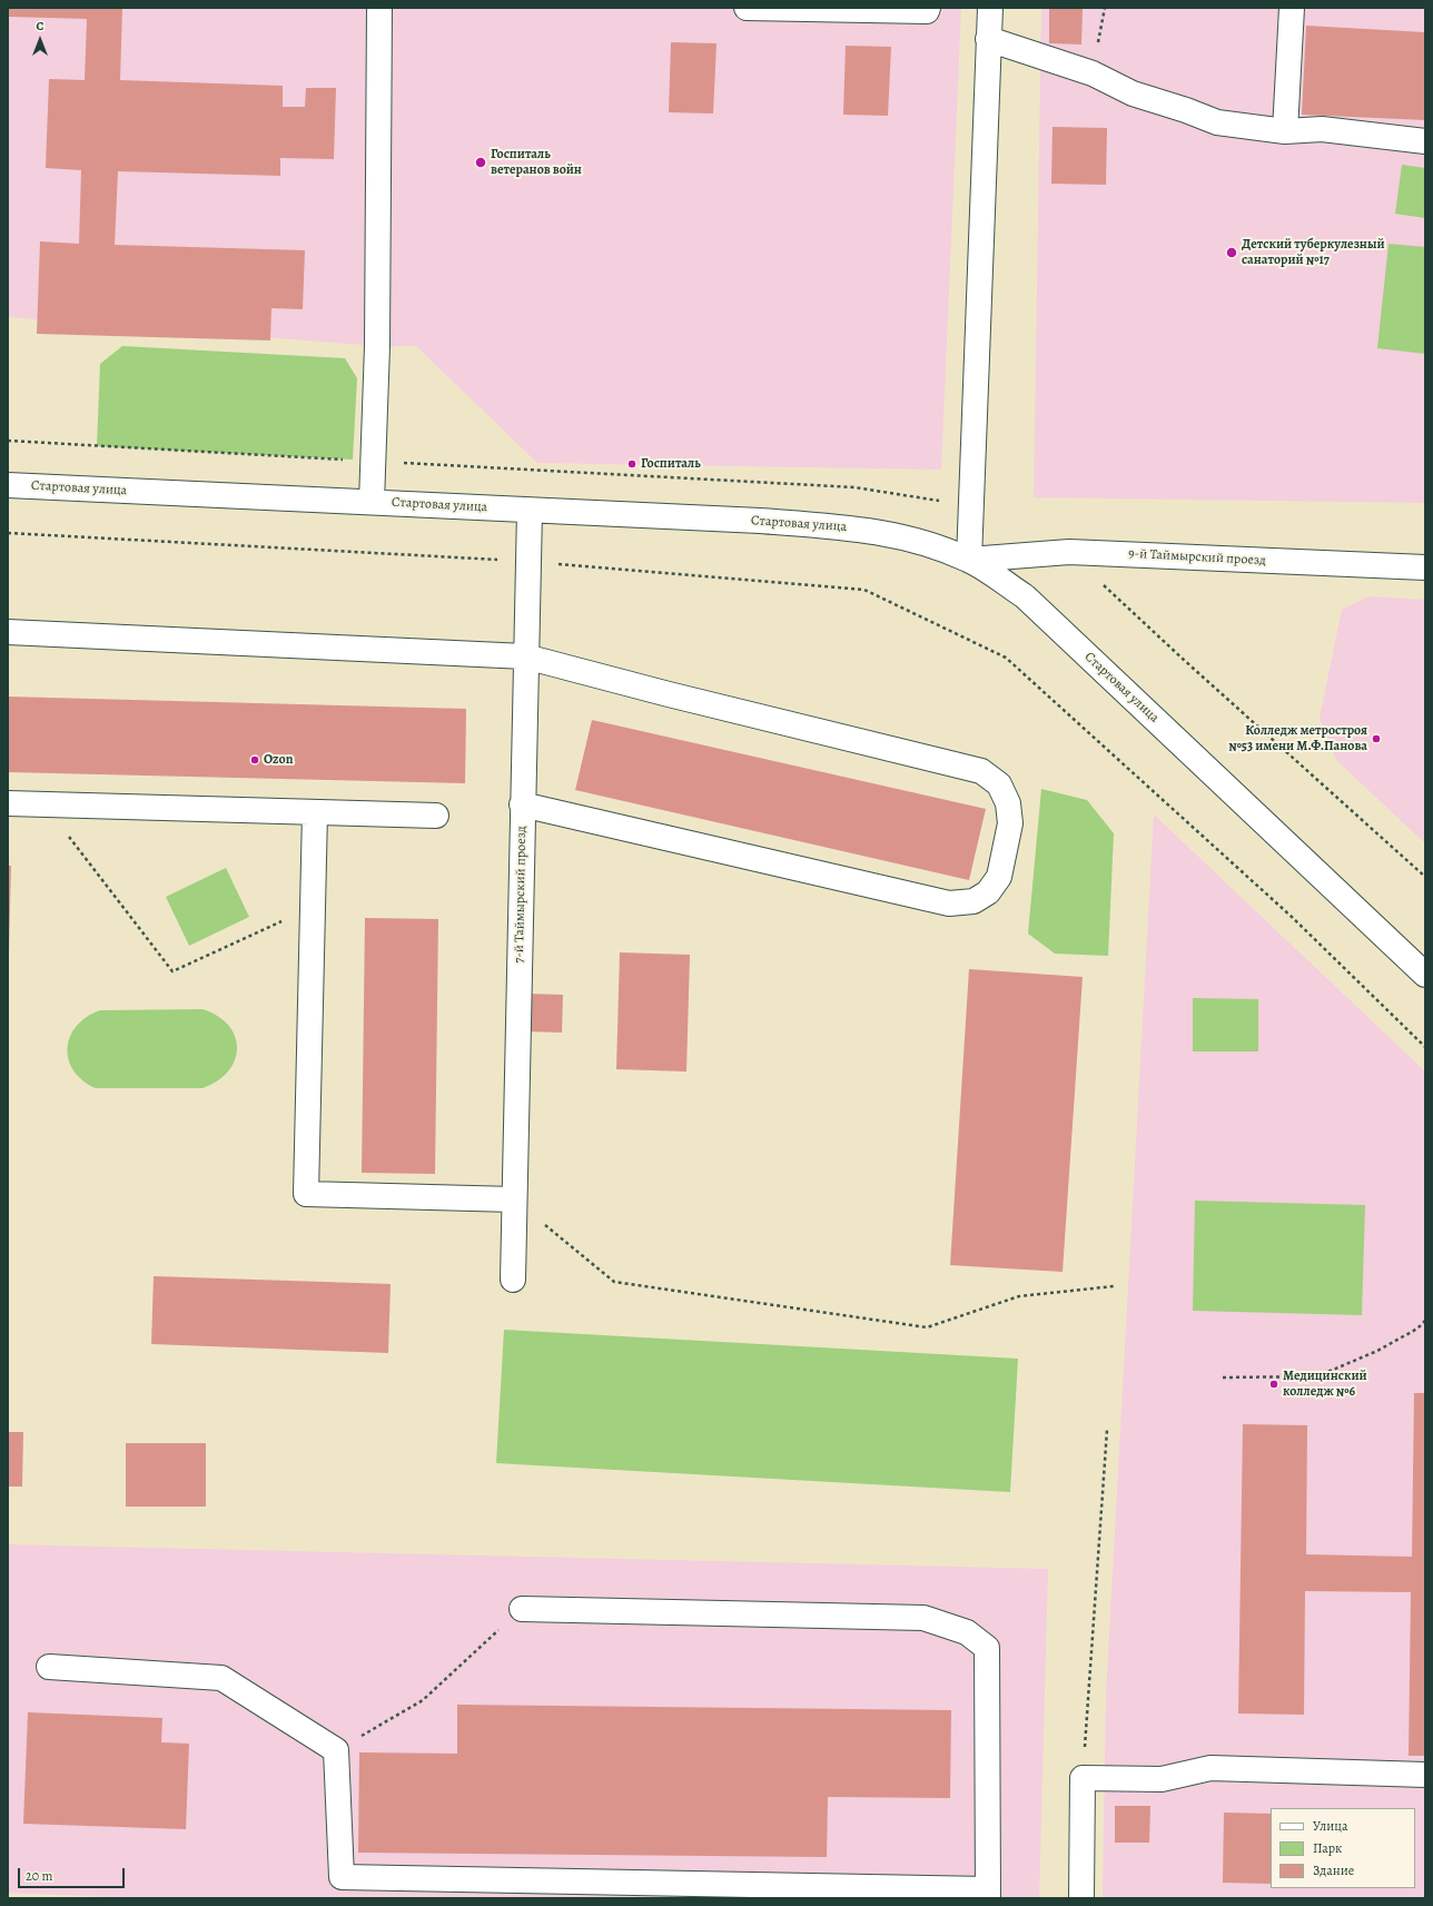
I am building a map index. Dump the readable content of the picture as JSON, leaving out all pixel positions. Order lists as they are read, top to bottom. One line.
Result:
{"streets":{"street":["Стартовая улица","9-й Таймырский проезд","7-й Таймырский проезд"]},"crossings":[["Стартовая улица","9-й Таймырский проезд"],["Стартовая улица","7-й Таймырский проезд"]],"places":["Госпиталь ветеранов войн","Детский туберкулезный санаторий №17","Госпиталь","Колледж метростроя №53 имени М.Ф.Панова","Ozon","Медицинский колледж №6"],"legend":["Улица","Парк","Здание"],"scale_bar":"20 m","north":"top"}
